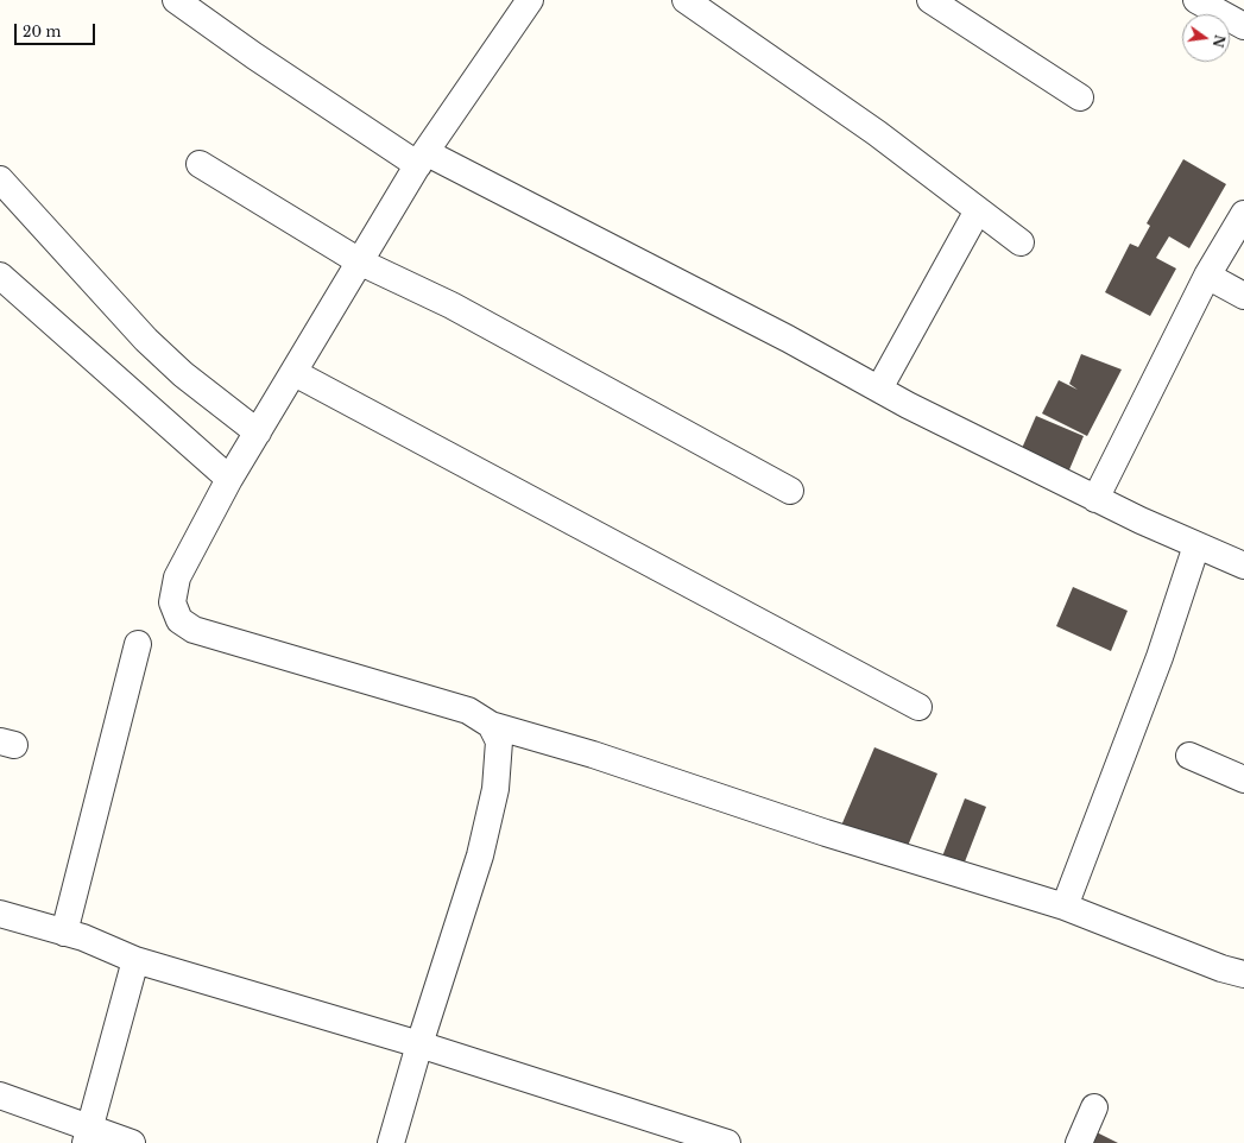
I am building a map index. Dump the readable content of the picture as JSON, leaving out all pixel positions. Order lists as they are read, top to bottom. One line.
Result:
{"scale_bar":"20 m","north":"right"}
